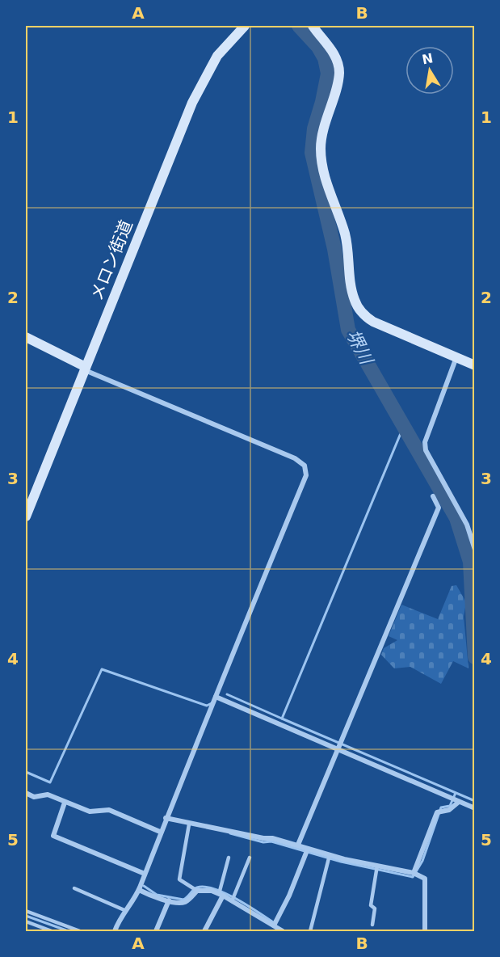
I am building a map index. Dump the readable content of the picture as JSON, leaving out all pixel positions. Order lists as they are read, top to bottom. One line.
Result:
{"streets":{"street":["メロン街道"]},"water":["堺川"],"north":"top","grid":{"columns":["A","B"],"rows":["1","2","3","4","5"]}}
